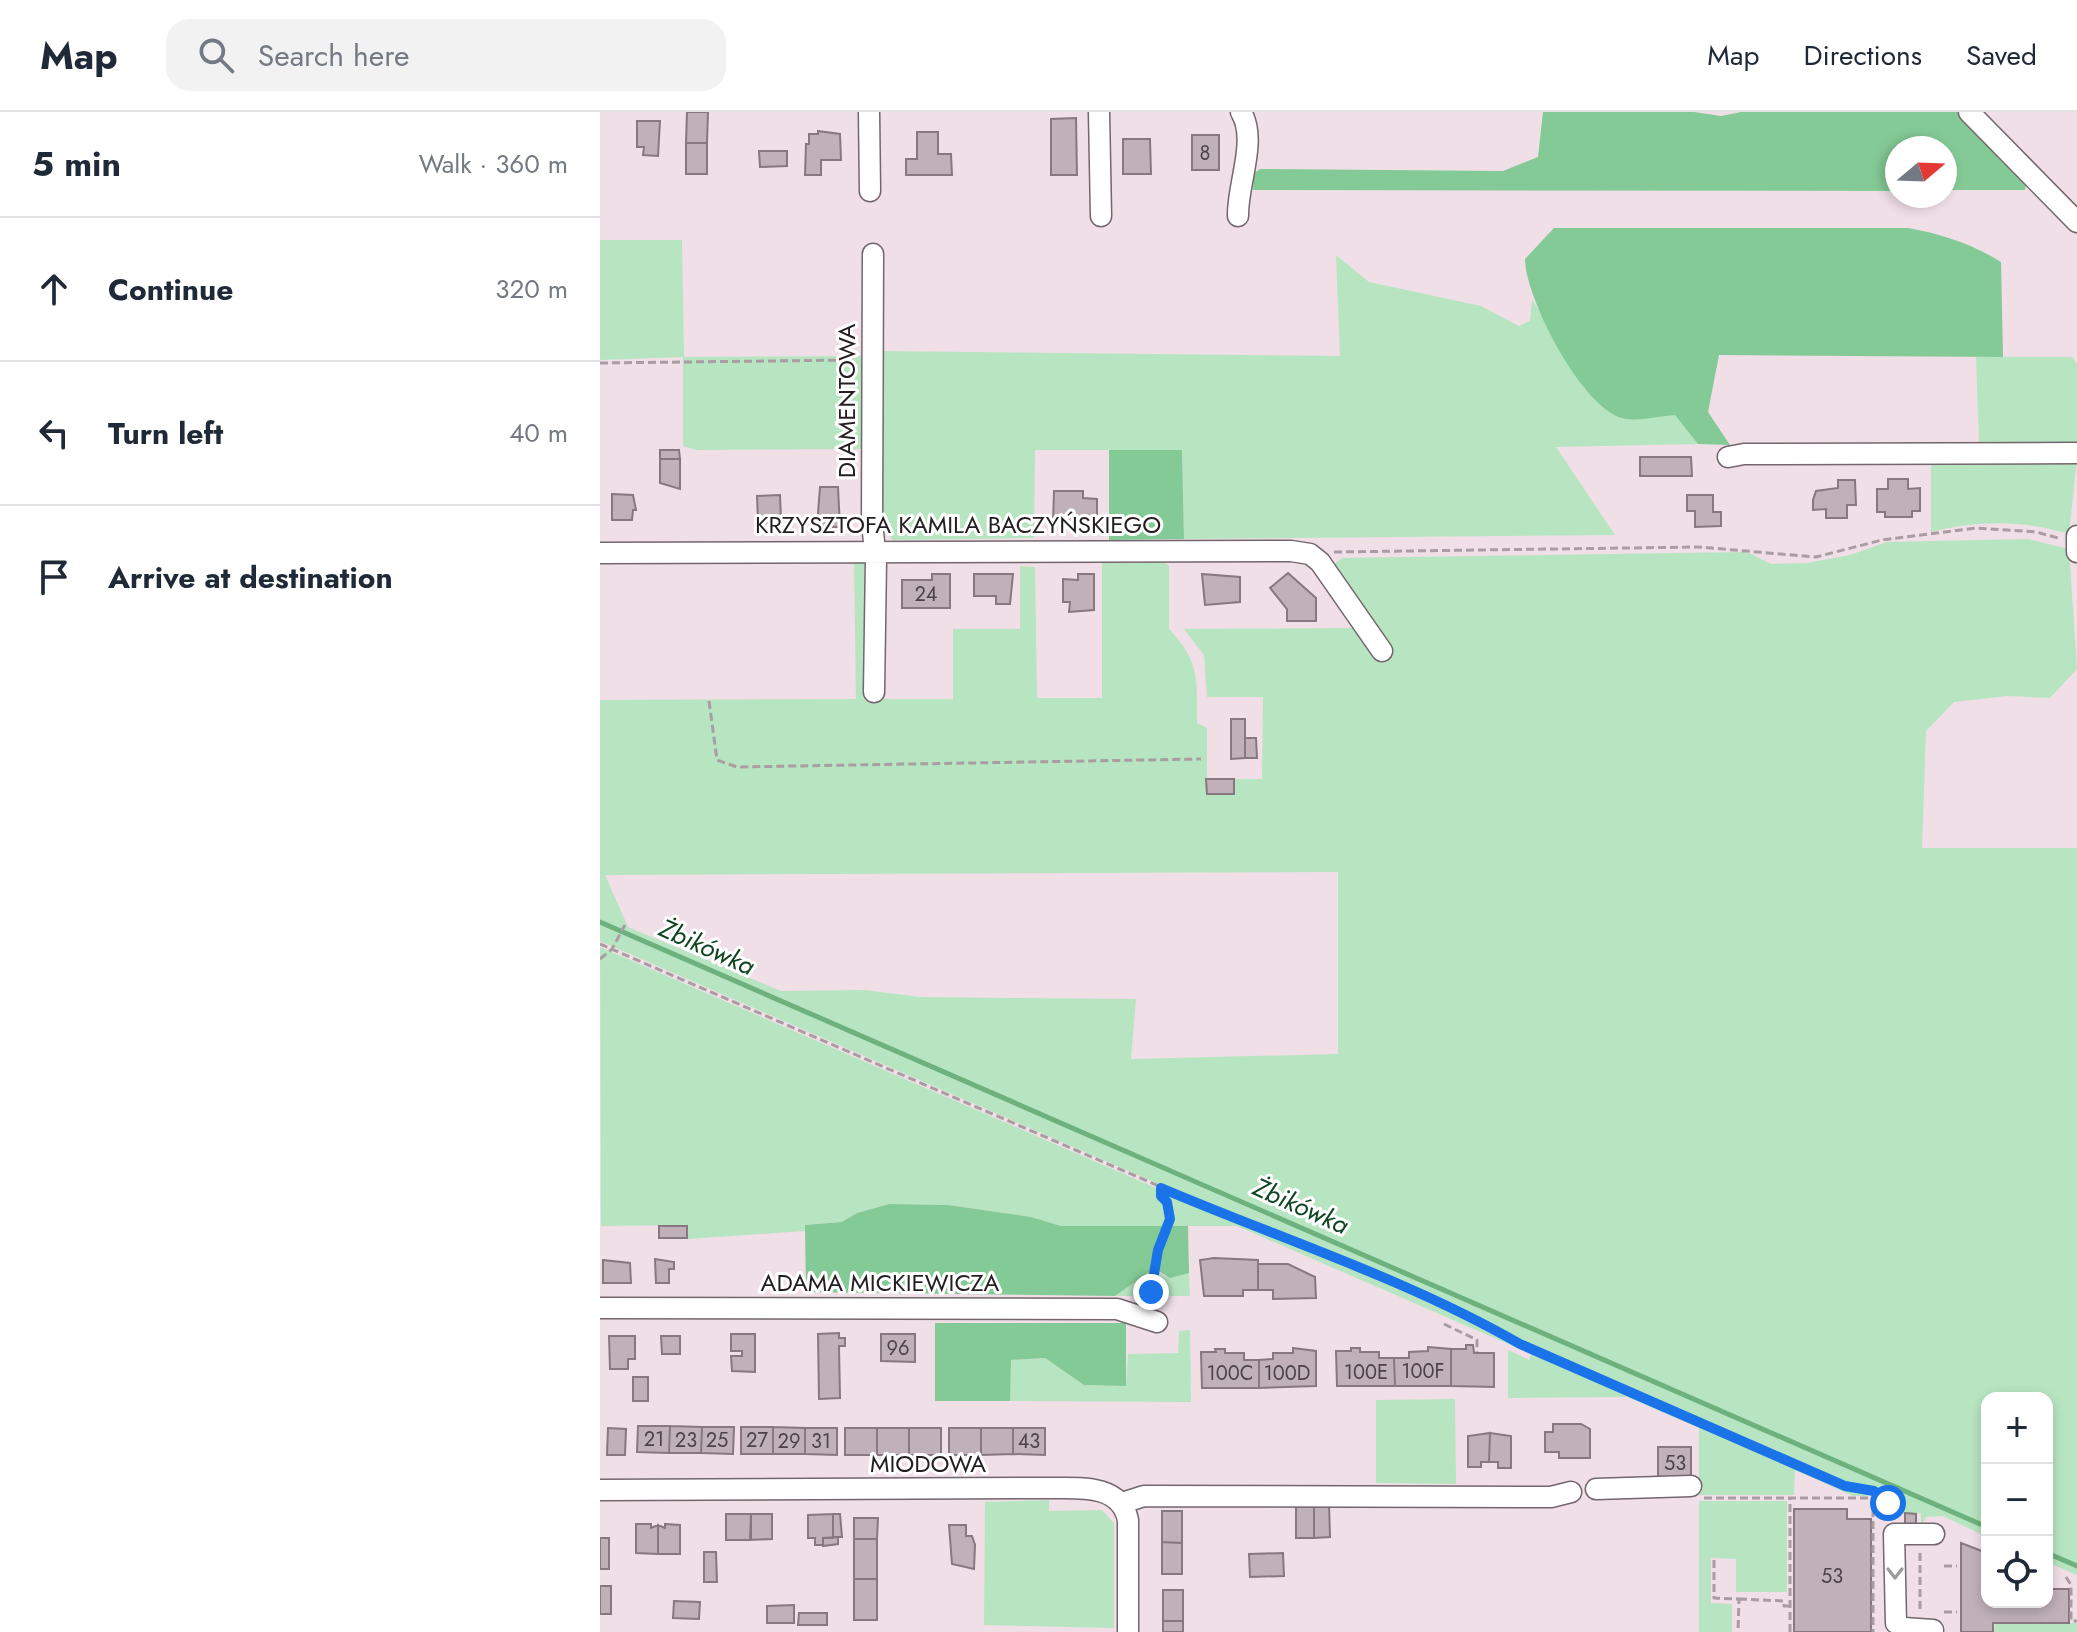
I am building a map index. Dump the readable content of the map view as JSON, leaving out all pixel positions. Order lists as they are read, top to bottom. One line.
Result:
{"streets":{"street":["DIAMENTOWA","KRZYSZTOFA KAMILA BACZYŃSKIEGO","ADAMA MICKIEWICZA","MIODOWA"]},"crossings":[["DIAMENTOWA","KRZYSZTOFA KAMILA BACZYŃSKIEGO"]],"water":["Żbikówka"],"house_numbers":["8","24","96","100F","100E","100C","100D","21","23","25","27","29","31","43","53","53"],"north":"right","page":{"header":"Map","search":"Search here","nav":["Map","Directions","Saved"],"heading":["5 min","Walk · 360 m"],"list":[["Continue","320 m"],["Turn left","40 m"],"Arrive at destination"],"map_buttons":["+","−"]}}
